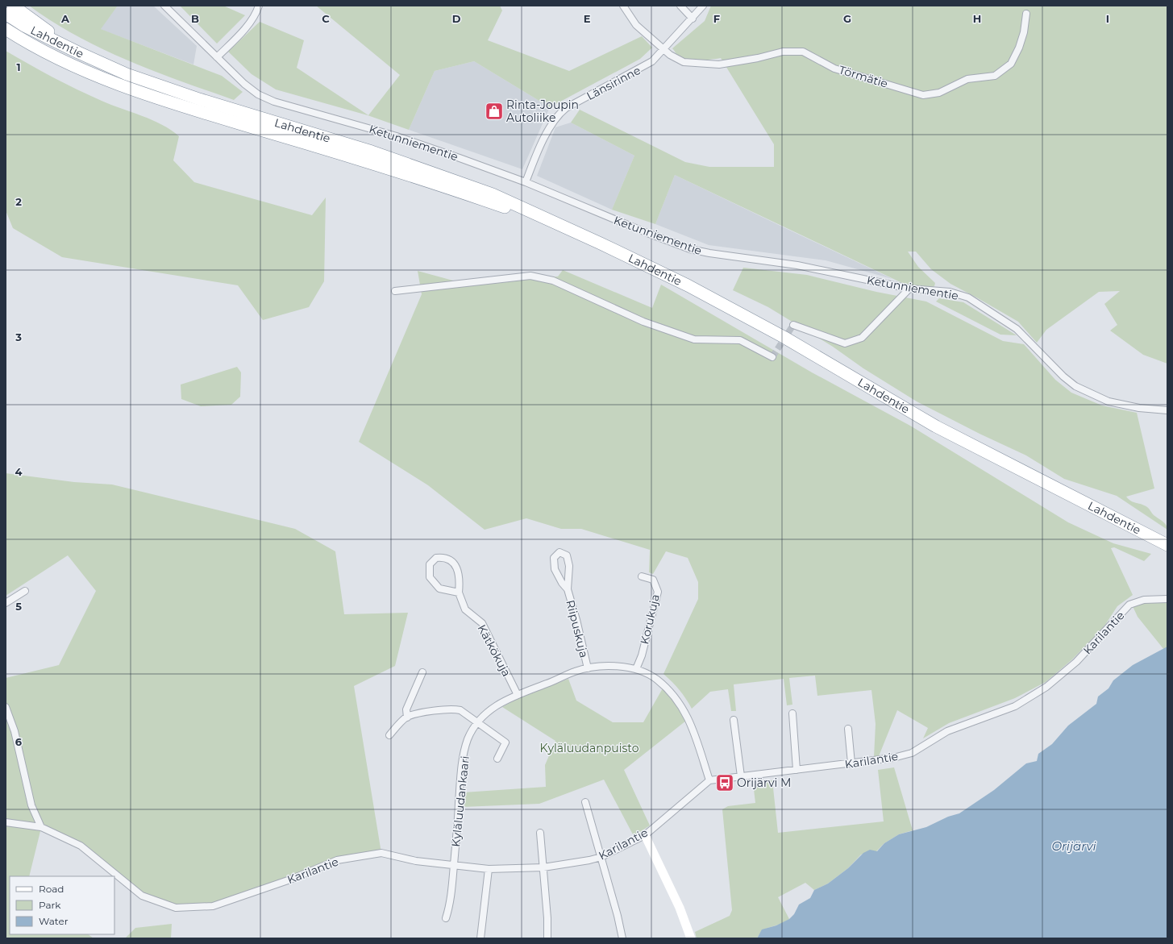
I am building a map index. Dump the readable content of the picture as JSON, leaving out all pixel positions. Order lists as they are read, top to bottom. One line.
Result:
{"streets":{"highway":["Lahdentie"],"street":["Törmätie","Länsirinne","Ketunniementie","Korukuja","Riipuskuja","Karilantie","Kätkökuja","Kyläluudankaari"]},"crossings":[["Törmätie","Länsirinne"],["Länsirinne","Ketunniementie"],["Korukuja","Kyläluudankaari"],["Riipuskuja","Kyläluudankaari"],["Karilantie","Kyläluudankaari"],["Kätkökuja","Kyläluudankaari"]],"water":["Orijärvi"],"parks":["Kyläluudanpuisto"],"places":{"shop":["Rinta-Joupin Autoliike"],"bus stop":["Orijärvi M"]},"legend":["Road","Park","Water"],"grid":{"columns":["A","B","C","D","E","F","G","H","I"],"rows":["1","2","3","4","5","6"]}}
